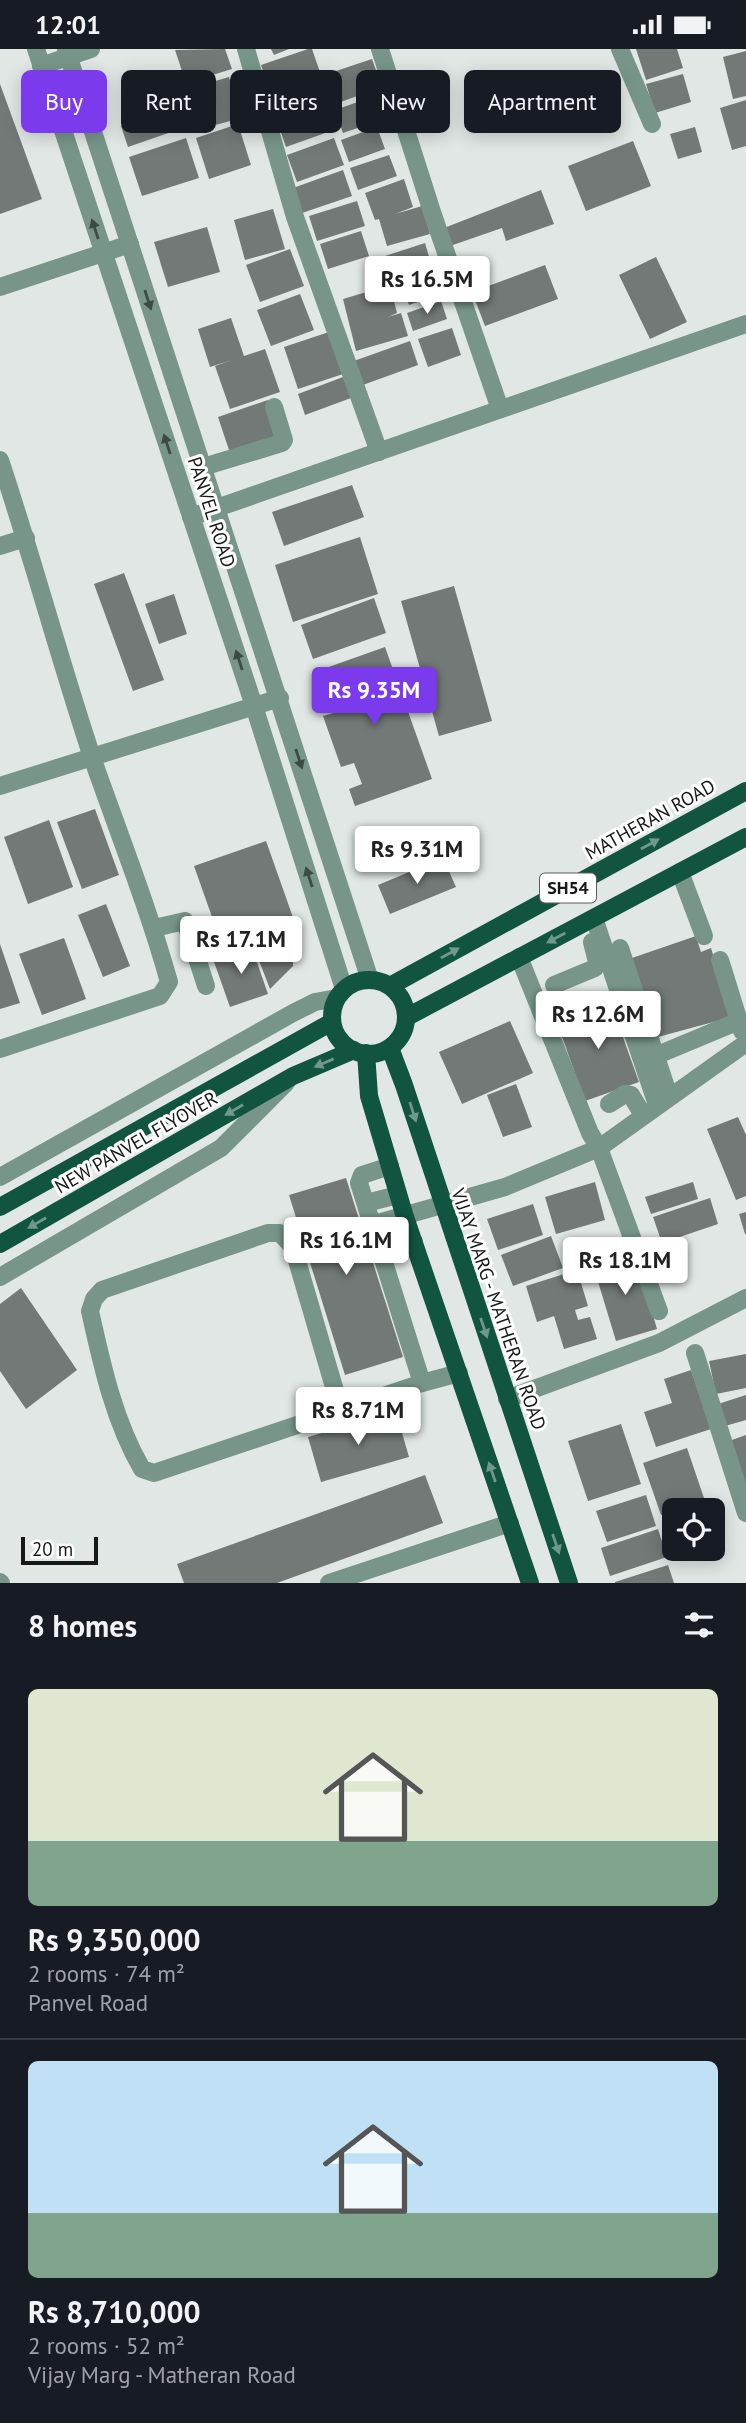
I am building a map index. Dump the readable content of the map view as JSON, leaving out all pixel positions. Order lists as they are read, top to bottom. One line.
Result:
{"streets":{"main road":["MATHERAN ROAD","SH54","NEW PANVEL FLYOVER","VIJAY MARG - MATHERAN ROAD"],"street":["PANVEL ROAD"]},"crossings":[["PANVEL ROAD","MATHERAN ROAD"],["PANVEL ROAD","SH54"],["PANVEL ROAD","NEW PANVEL FLYOVER"],["PANVEL ROAD","VIJAY MARG - MATHERAN ROAD"],["MATHERAN ROAD","SH54"],["MATHERAN ROAD","NEW PANVEL FLYOVER"],["MATHERAN ROAD","VIJAY MARG - MATHERAN ROAD"],["SH54","NEW PANVEL FLYOVER"],["SH54","VIJAY MARG - MATHERAN ROAD"],["NEW PANVEL FLYOVER","VIJAY MARG - MATHERAN ROAD"]],"scale_bar":"20 m","page":{"status":"12:01","chip":["Buy","Rent","Filters","New","Apartment"],"price":["Rs 16.5M","Rs 9.35M","Rs 9.31M","Rs 17.1M","Rs 12.6M","Rs 16.1M","Rs 18.1M","Rs 8.71M"],"scale":"20 m","heading":"8 homes","list":[{"name":"Rs 9,350,000","note":"2 rooms · 74 m² · Panvel Road"},{"name":"Rs 8,710,000","note":"2 rooms · 52 m² · Vijay Marg - Matheran Road"}]}}
